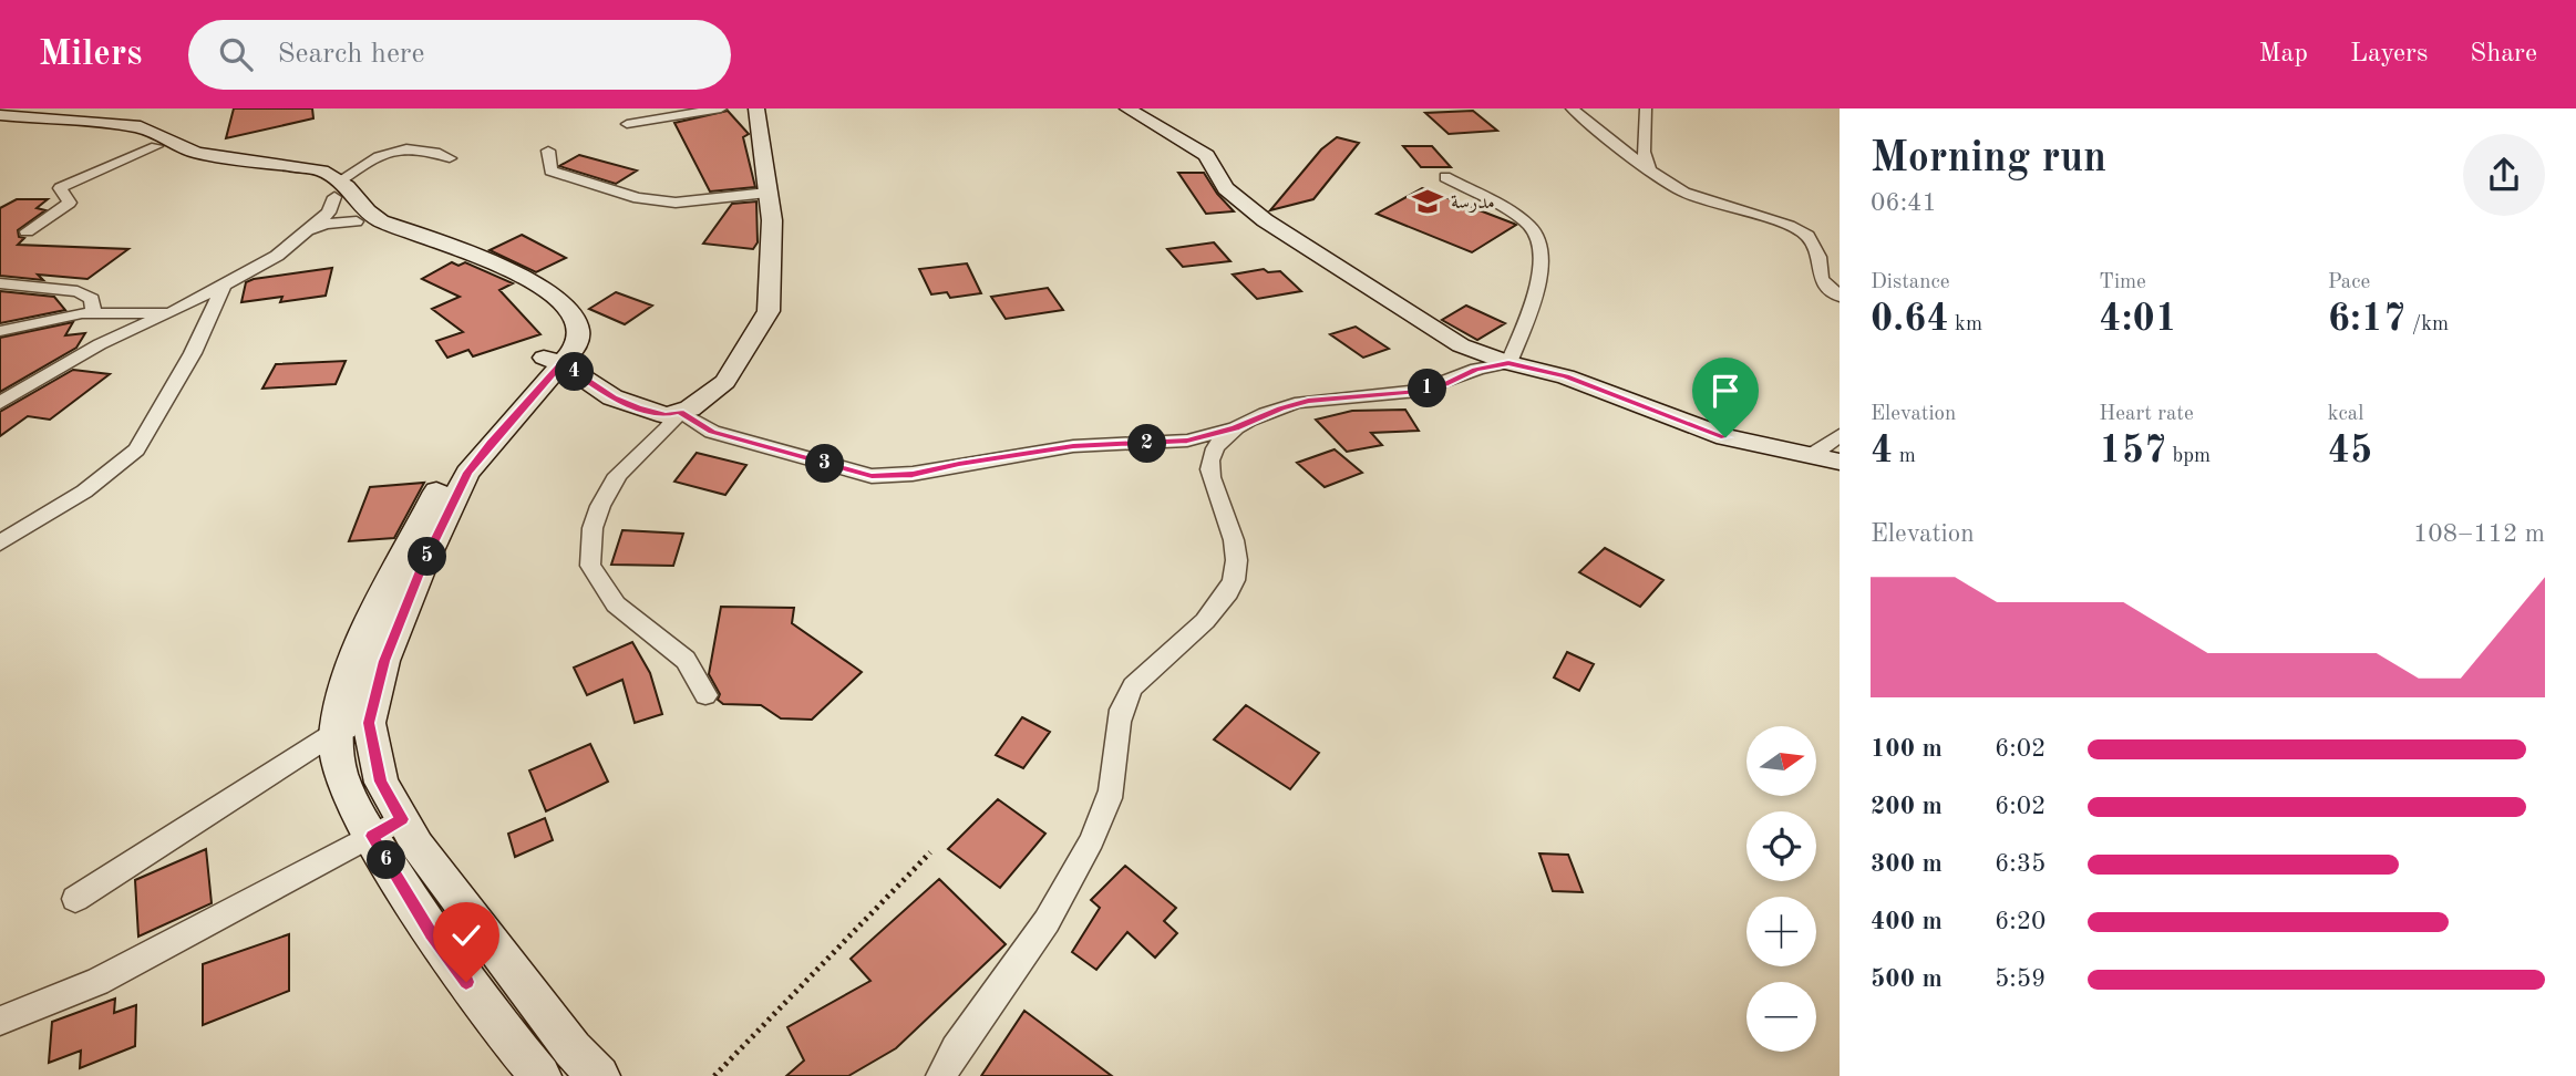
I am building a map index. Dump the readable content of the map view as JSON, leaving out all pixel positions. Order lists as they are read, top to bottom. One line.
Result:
{"places":{"school or university":["مدرسة"]},"north":"right","page":{"header":"Milers","search":"Search here","nav":["Map","Layers","Share"],"heading":["Morning run","06:41"],"stats":[["Distance","0.64 km"],["Time","4:01"],["Pace","6:17 /km"],["Elevation","4 m"],["Heart rate","157 bpm"],["kcal","45"]],"pins":["4","1","2","3","5","6"],"chart":["Elevation","108–112 m"],"list":[{"name":"100 m","note":"6:02"},{"name":"200 m","note":"6:02"},{"name":"300 m","note":"6:35"},{"name":"400 m","note":"6:20"},{"name":"500 m","note":"5:59"}],"map_buttons":["+","−"]}}
